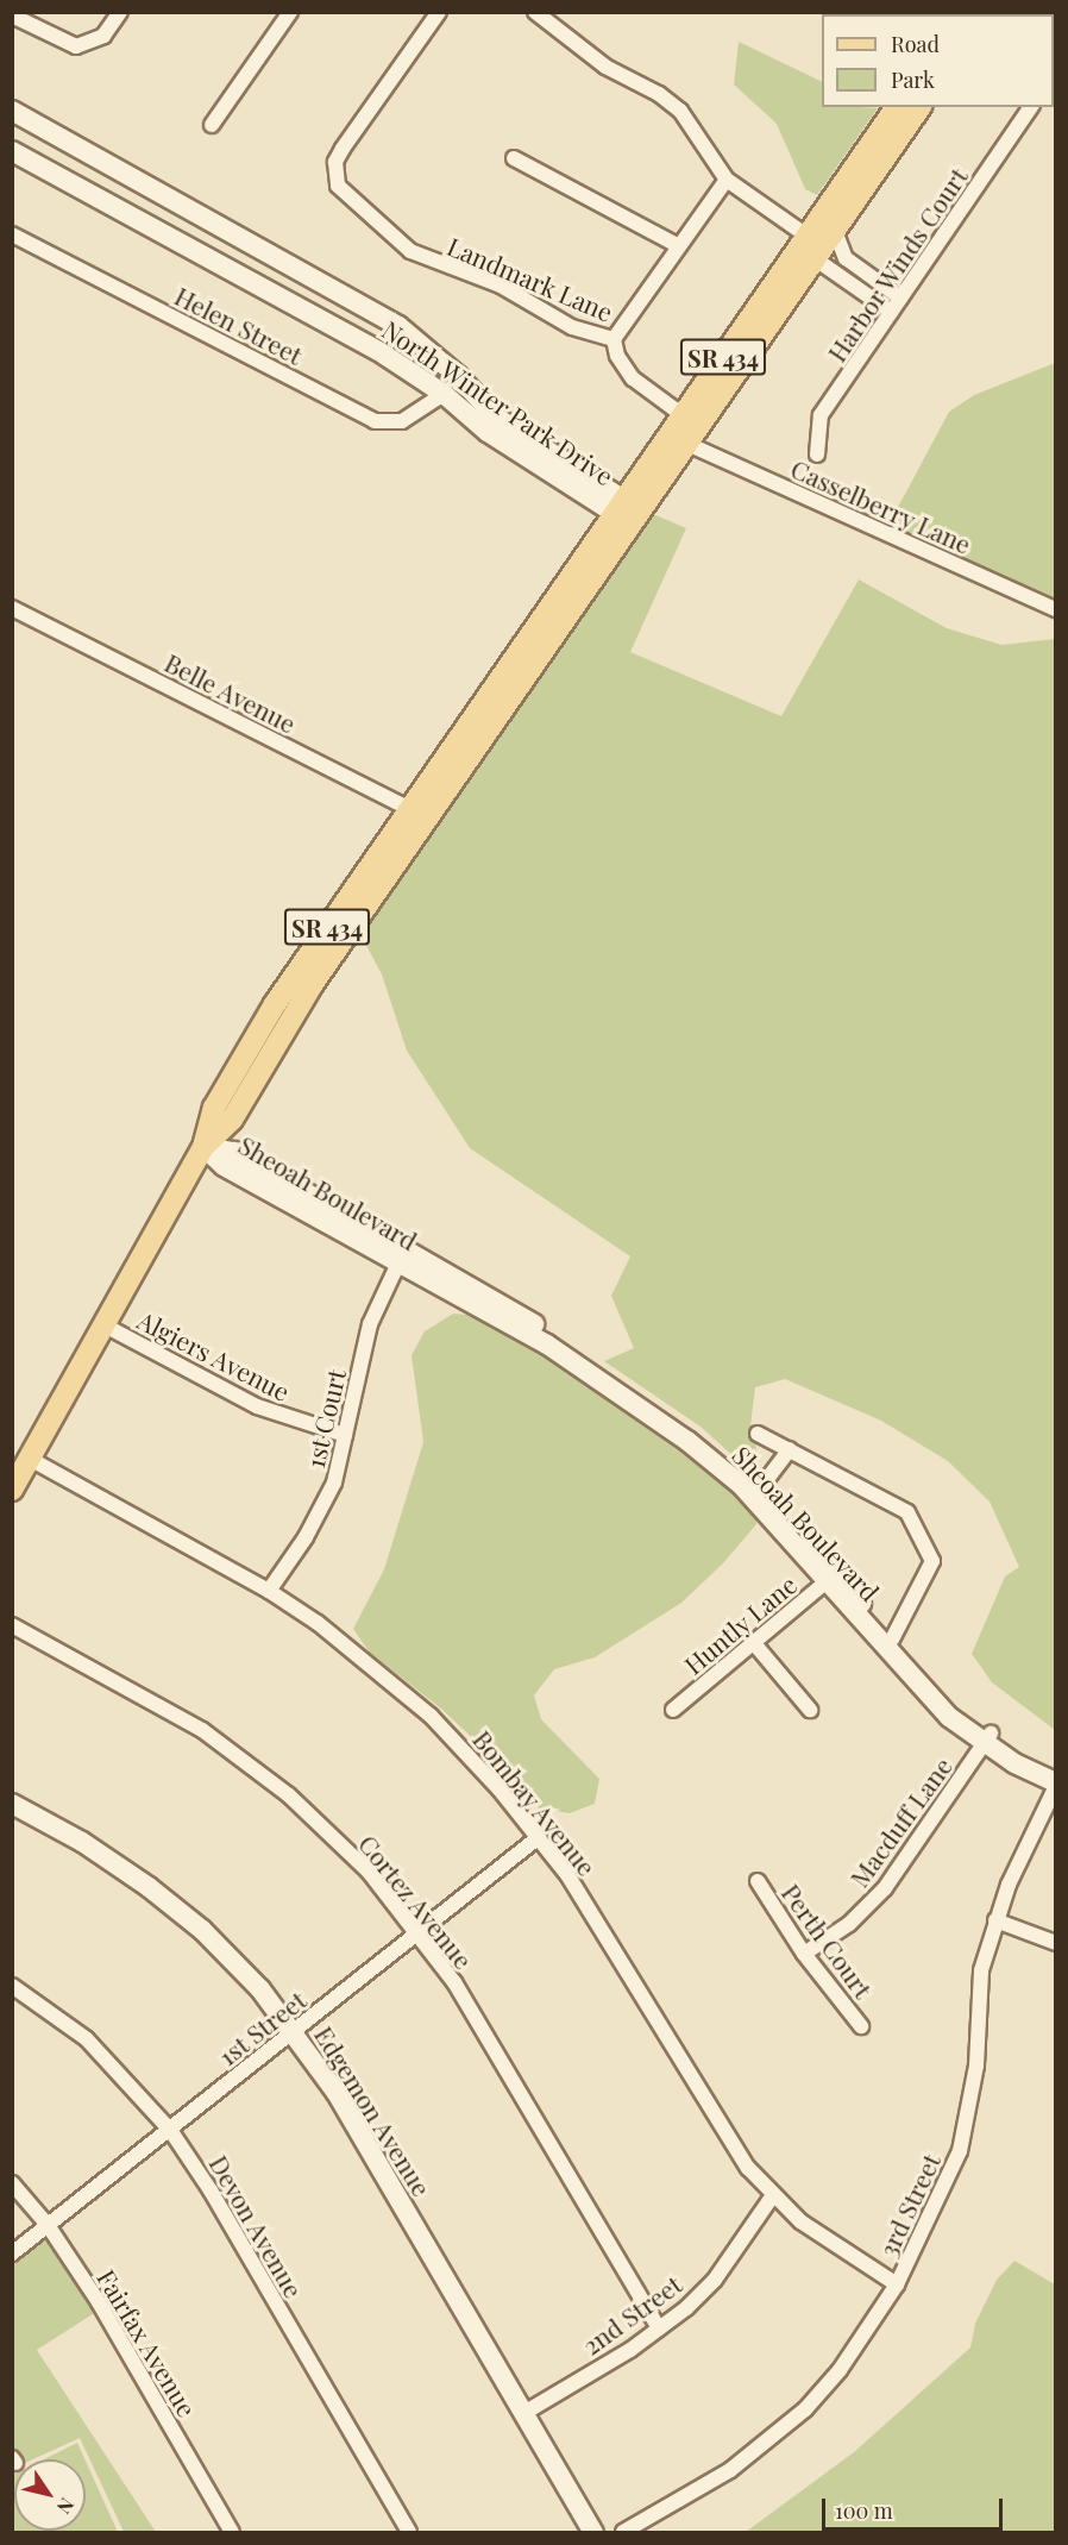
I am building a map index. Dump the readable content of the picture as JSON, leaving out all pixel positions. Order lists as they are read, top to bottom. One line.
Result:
{"streets":{"main road":["SR 434"],"street":["Harbor Winds Court","Landmark Lane","Helen Street","North Winter Park Drive","Casselberry Lane","Belle Avenue","Sheoah Boulevard","Algiers Avenue","1st Court","Huntly Lane","Bombay Avenue","Macduff Lane","Cortez Avenue","Perth Court","1st Street","Edgemon Avenue","3rd Street","Devon Avenue","2nd Street","Fairfax Avenue"]},"crossings":[["Helen Street","North Winter Park Drive"],["SR 434","North Winter Park Drive"],["SR 434","Casselberry Lane"],["SR 434","Belle Avenue"],["SR 434","Sheoah Boulevard"],["SR 434","Algiers Avenue"],["SR 434","Bombay Avenue"],["Sheoah Boulevard","1st Court"],["Sheoah Boulevard","Huntly Lane"],["Sheoah Boulevard","Macduff Lane"],["Sheoah Boulevard","3rd Street"],["Algiers Avenue","1st Court"],["1st Court","Bombay Avenue"],["Bombay Avenue","1st Street"],["Bombay Avenue","3rd Street"],["Bombay Avenue","2nd Street"],["Macduff Lane","Perth Court"],["Cortez Avenue","1st Street"],["Cortez Avenue","2nd Street"],["1st Street","Edgemon Avenue"],["1st Street","Devon Avenue"],["1st Street","Fairfax Avenue"],["Edgemon Avenue","2nd Street"]],"legend":["Road","Park"],"scale_bar":"100 m","north":"bottom right"}
